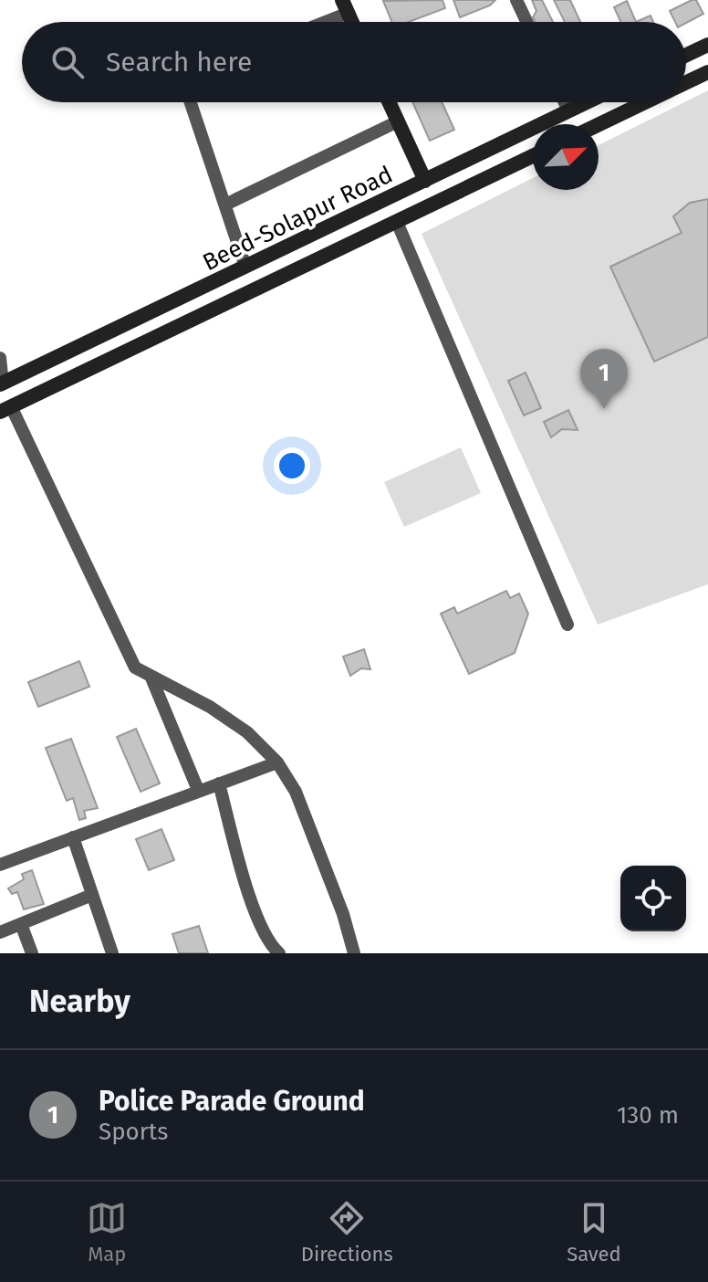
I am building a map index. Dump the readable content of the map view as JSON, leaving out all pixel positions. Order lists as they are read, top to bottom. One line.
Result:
{"streets":{"main road":["Beed-Solapur Road"]},"north":"top right","page":{"search":"Search here","pins":"1","heading":"Nearby","list":[{"mark":"1","name":"Police Parade Ground","note":"Sports","value":"130 m"}],"nav":["Map","Directions","Saved"]}}
